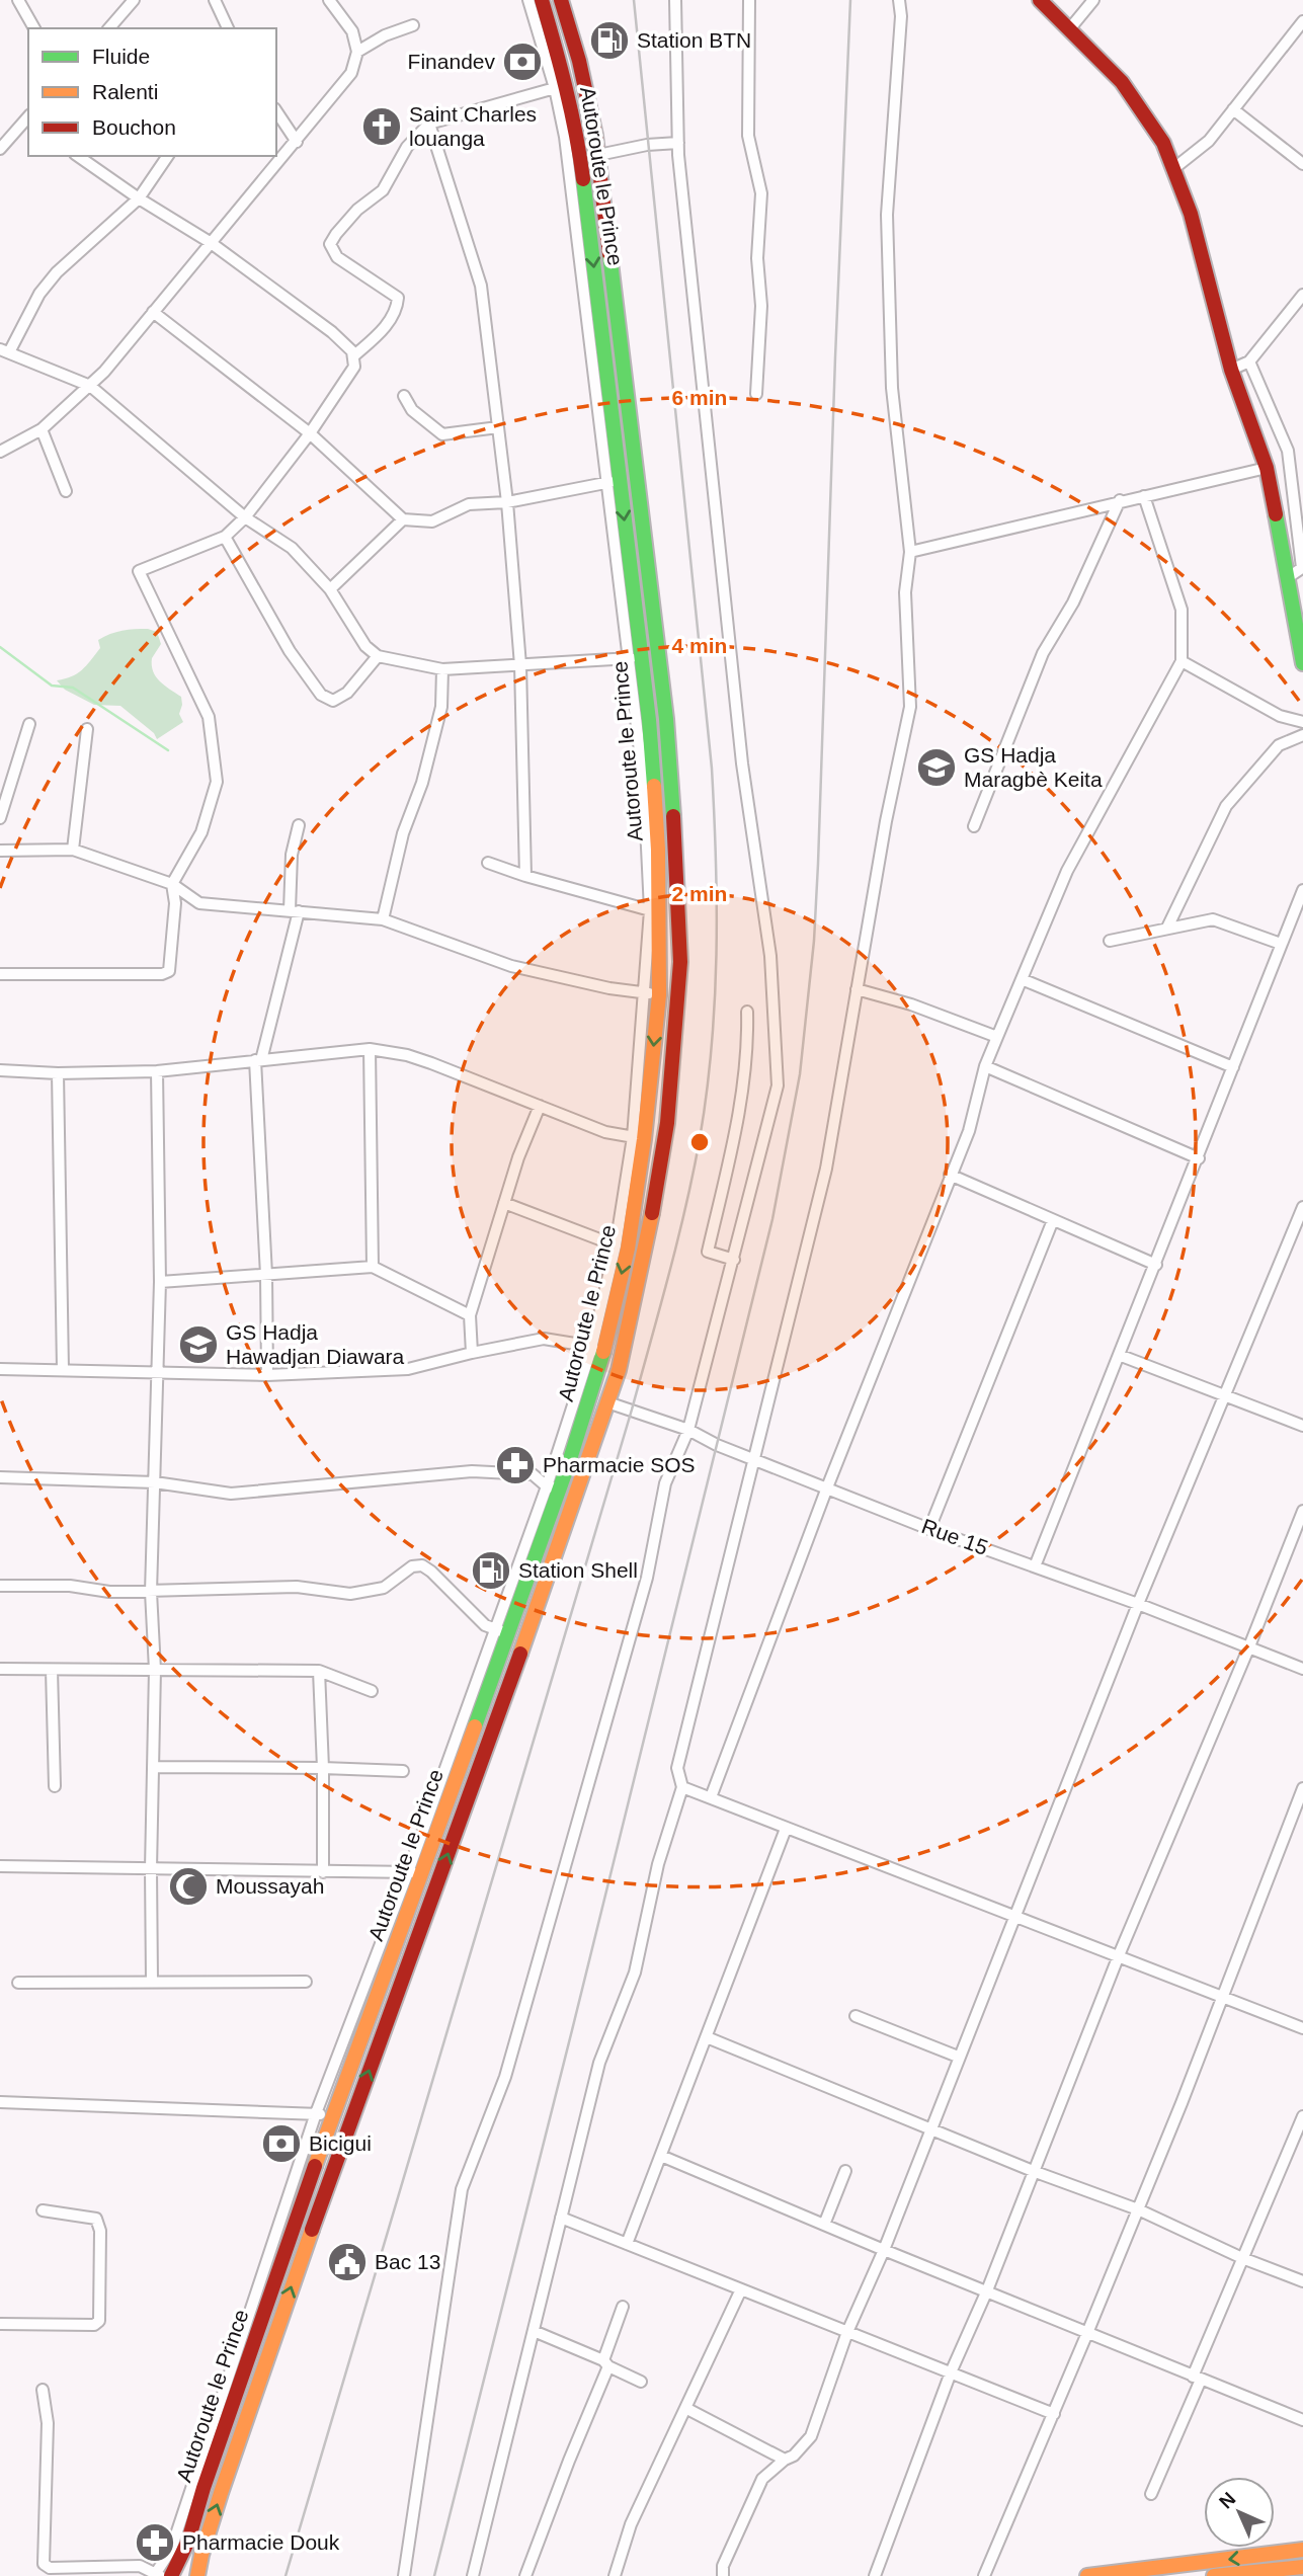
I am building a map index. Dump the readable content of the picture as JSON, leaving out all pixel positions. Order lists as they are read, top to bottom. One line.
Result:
{"streets":{"main road":["Autoroute le Prince"],"street":["Rue 15"]},"crossings":[["Autoroute le Prince","Rue 15"]],"places":{"fuel station":["Station BTN","Station Shell"],"bank":["Finandev","Bicigui"],"church":["Saint Charles louanga"],"school or university":["GS Hadja Maragbè Keita","GS Hadja Hawadjan Diawara"],"pharmacy":["Pharmacie SOS","Pharmacie Douk"],"mosque":["Moussayah"],"public building":["Bac 13"]},"legend":["Fluide","Ralenti","Bouchon"],"north":"top left","rings":["6 min","4 min","2 min"]}
